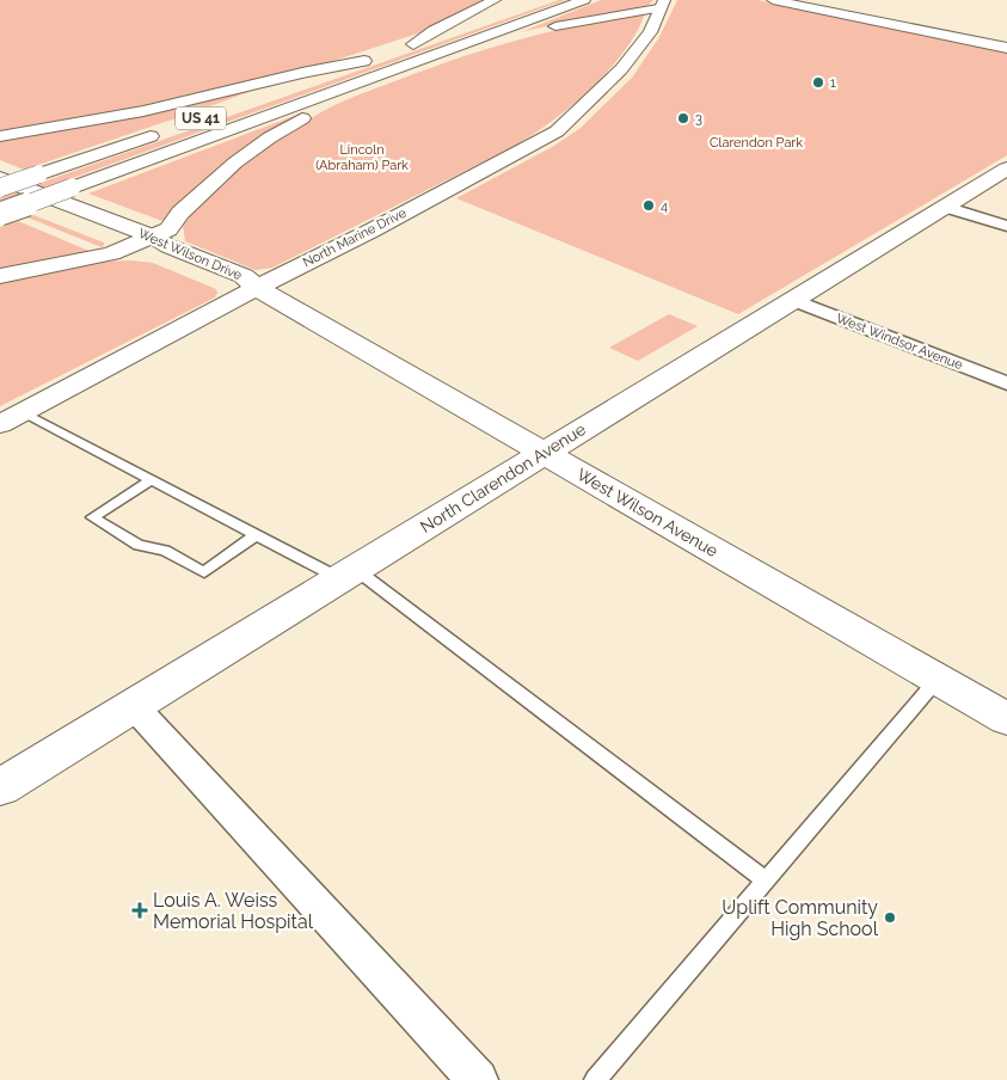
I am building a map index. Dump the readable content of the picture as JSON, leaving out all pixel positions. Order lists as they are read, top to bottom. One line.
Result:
{"streets":{"main road":["US 41","North Marine Drive","West Wilson Drive","North Clarendon Avenue","West Wilson Avenue"],"street":["West Windsor Avenue"]},"crossings":[["North Marine Drive","West Wilson Drive"],["North Marine Drive","West Wilson Avenue"],["West Wilson Drive","West Wilson Avenue"],["West Windsor Avenue","North Clarendon Avenue"],["North Clarendon Avenue","West Wilson Avenue"]],"parks":["Clarendon Park","Lincoln (Abraham) Park"],"places":{"other":["1","3","4","Uplift Community High School"],"health":["Louis A. Weiss Memorial Hospital"]}}
